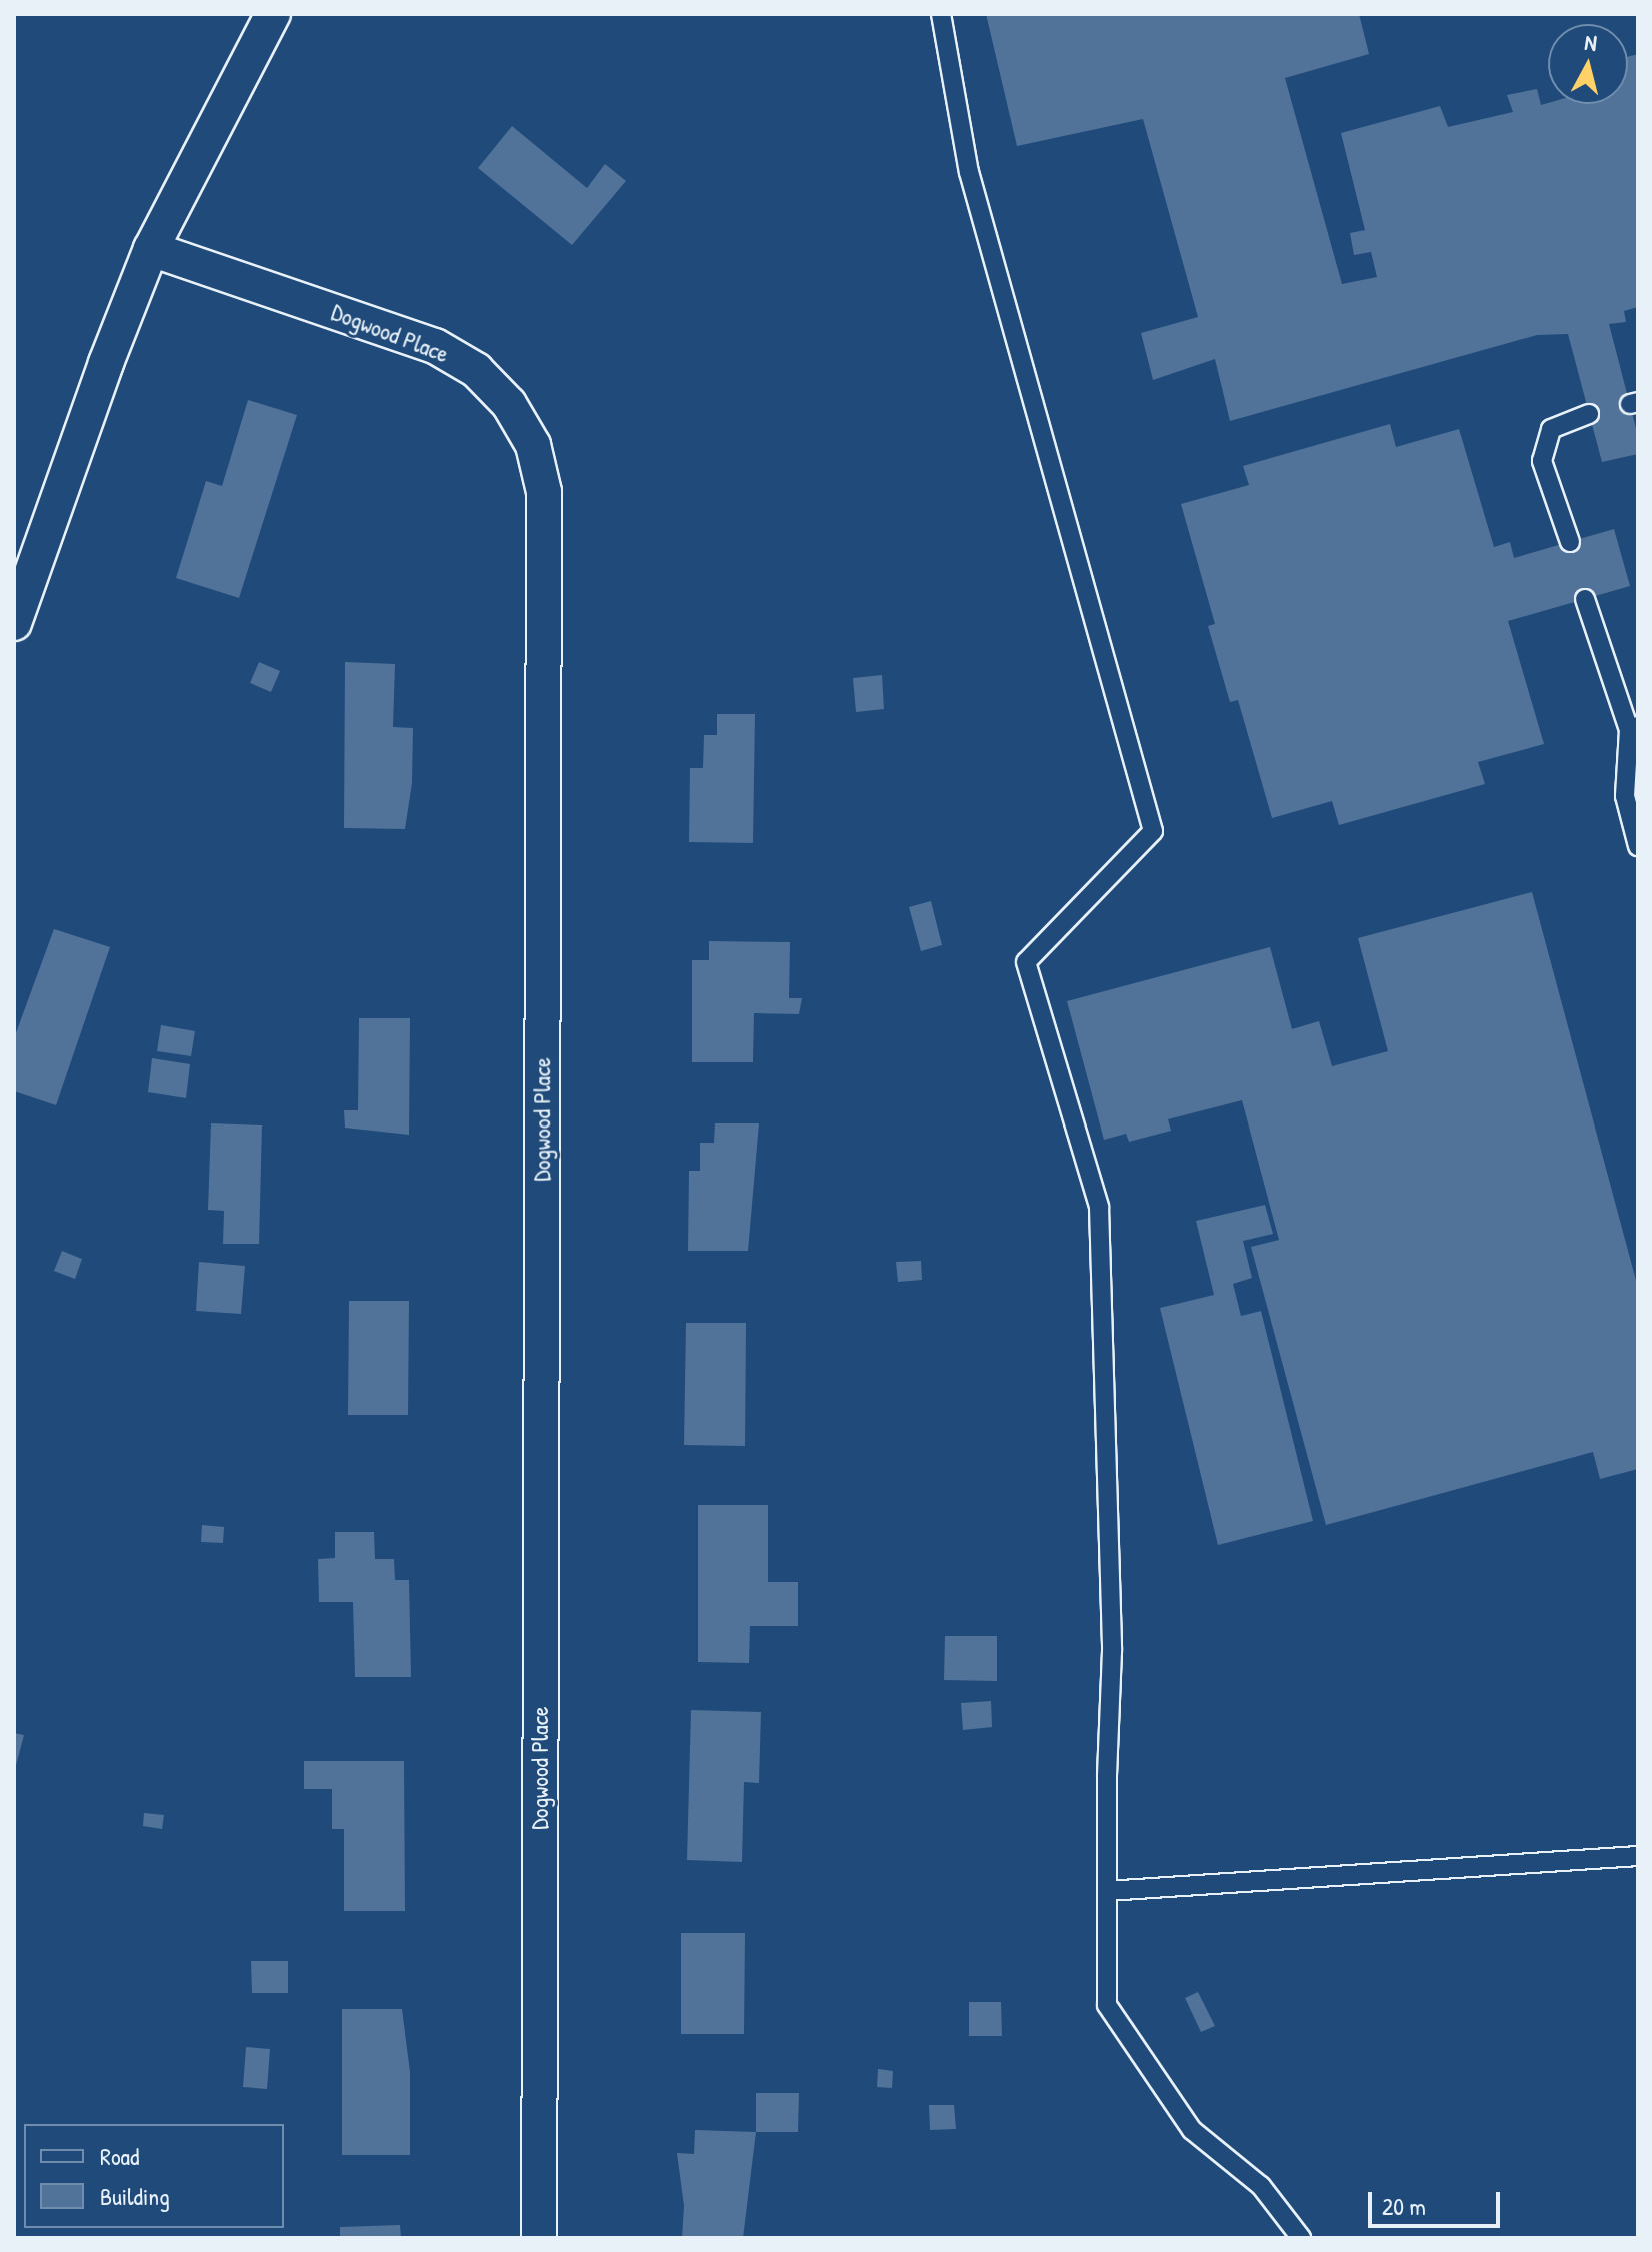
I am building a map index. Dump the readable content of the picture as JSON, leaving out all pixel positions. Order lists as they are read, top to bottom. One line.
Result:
{"streets":{"street":["Dogwood Place"]},"legend":["Road","Building"],"scale_bar":"20 m","north":"top"}
